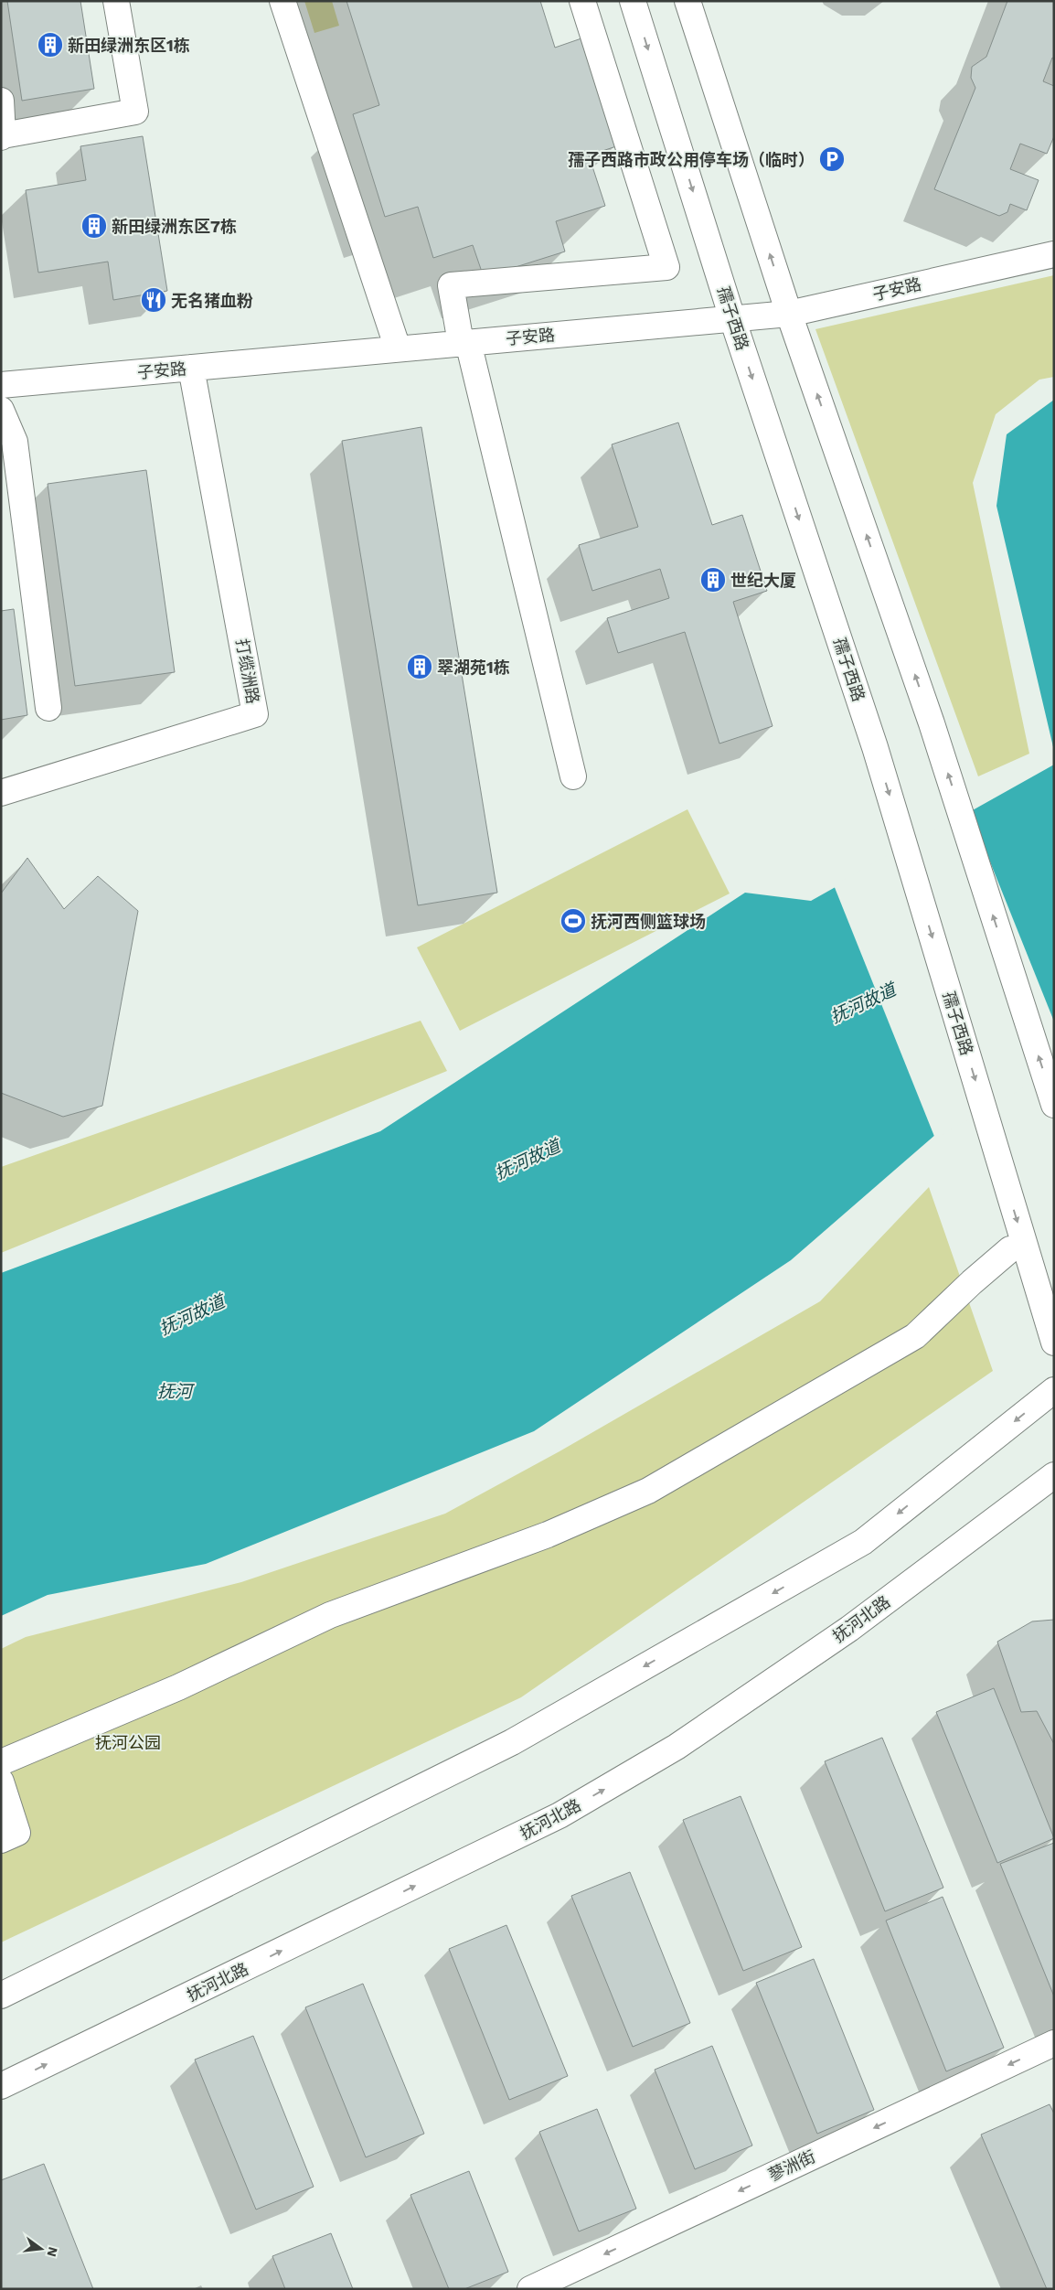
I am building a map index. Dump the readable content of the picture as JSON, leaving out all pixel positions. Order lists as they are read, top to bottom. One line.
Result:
{"streets":{"main road":["子安路","孺子西路","打缆洲路","抚河北路","蓼洲街"]},"crossings":[["子安路","孺子西路"],["子安路","打缆洲路"]],"one_way":["蓼洲街"],"water":["抚河故道","抚河"],"parks":["抚河公园"],"places":{"building":["新田绿洲东区1栋","新田绿洲东区7栋","世纪大厦","翠湖苑1栋"],"parking":["孺子西路市政公用停车场（临时）"],"restaurant":["无名猪血粉"],"sports":["抚河西侧篮球场"]},"north":"right"}
